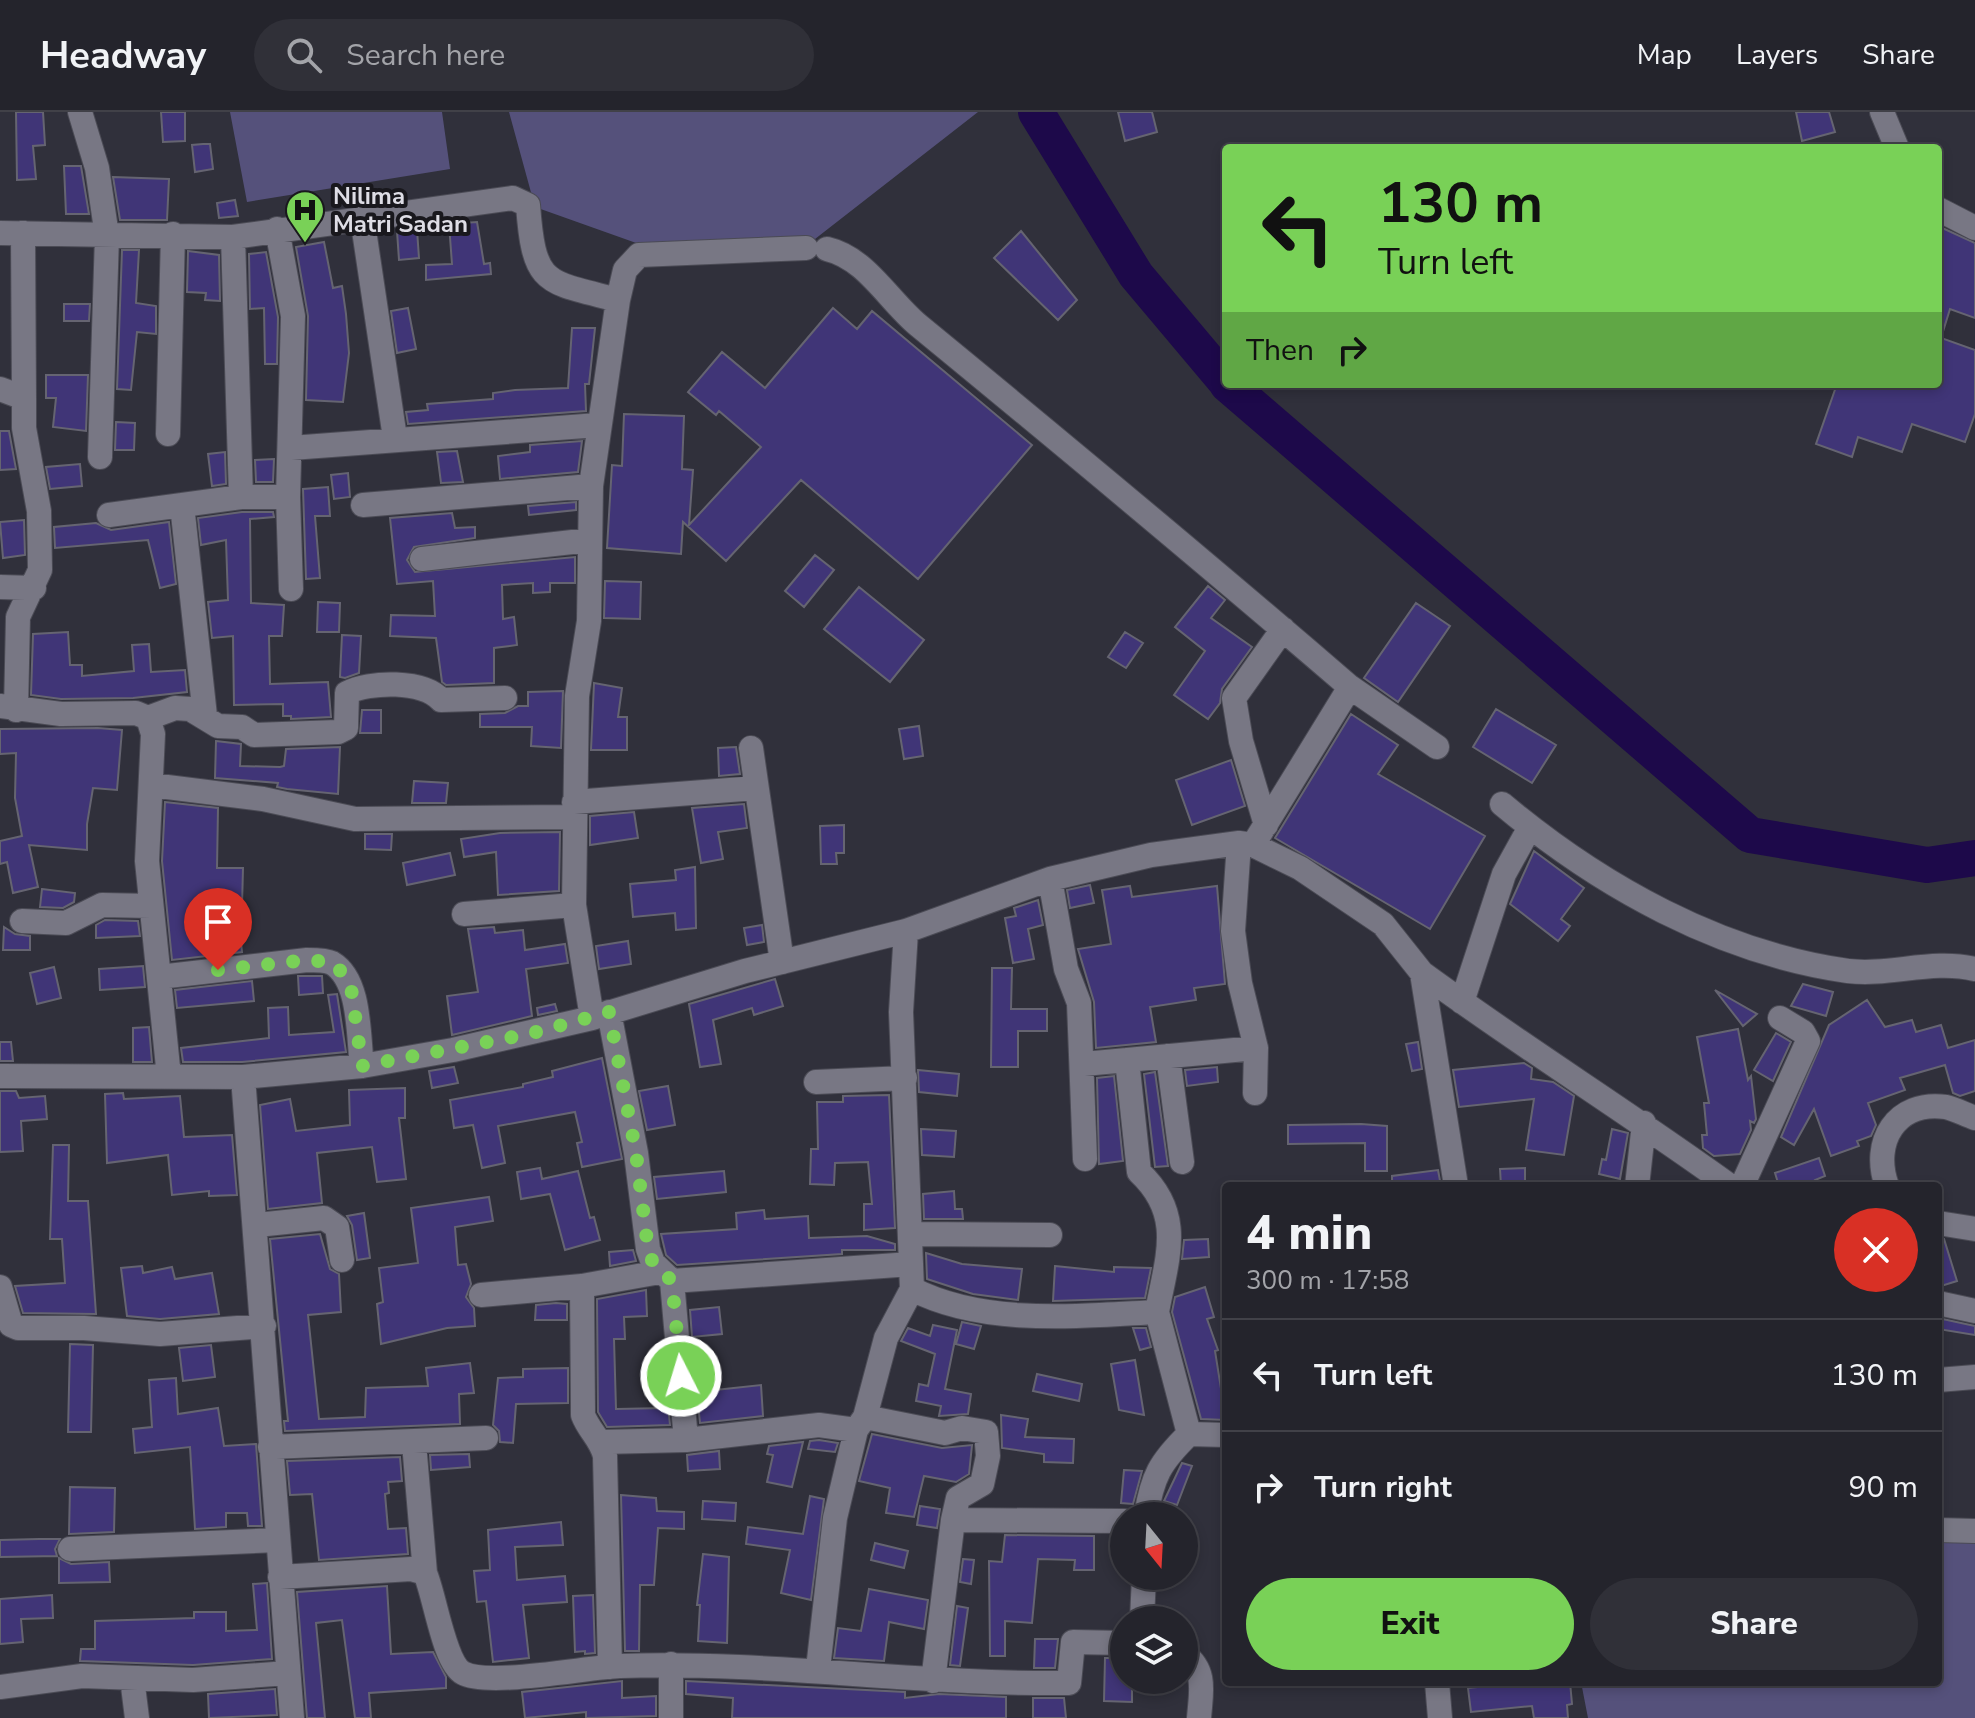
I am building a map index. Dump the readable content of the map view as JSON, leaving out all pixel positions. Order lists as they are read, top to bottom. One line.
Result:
{"places":{"hospital":["Nilima Matri Sadan"]},"north":"bottom","page":{"header":"Headway","search":"Search here","nav":["Map","Layers","Share"],"turn":["130 m","Turn left"],"then":"Then","heading":["4 min","300 m · 17:58"],"list":[{"name":"Turn left","value":"130 m"},{"name":"Turn right","value":"90 m"}],"buttons":["Exit","Share"]}}
